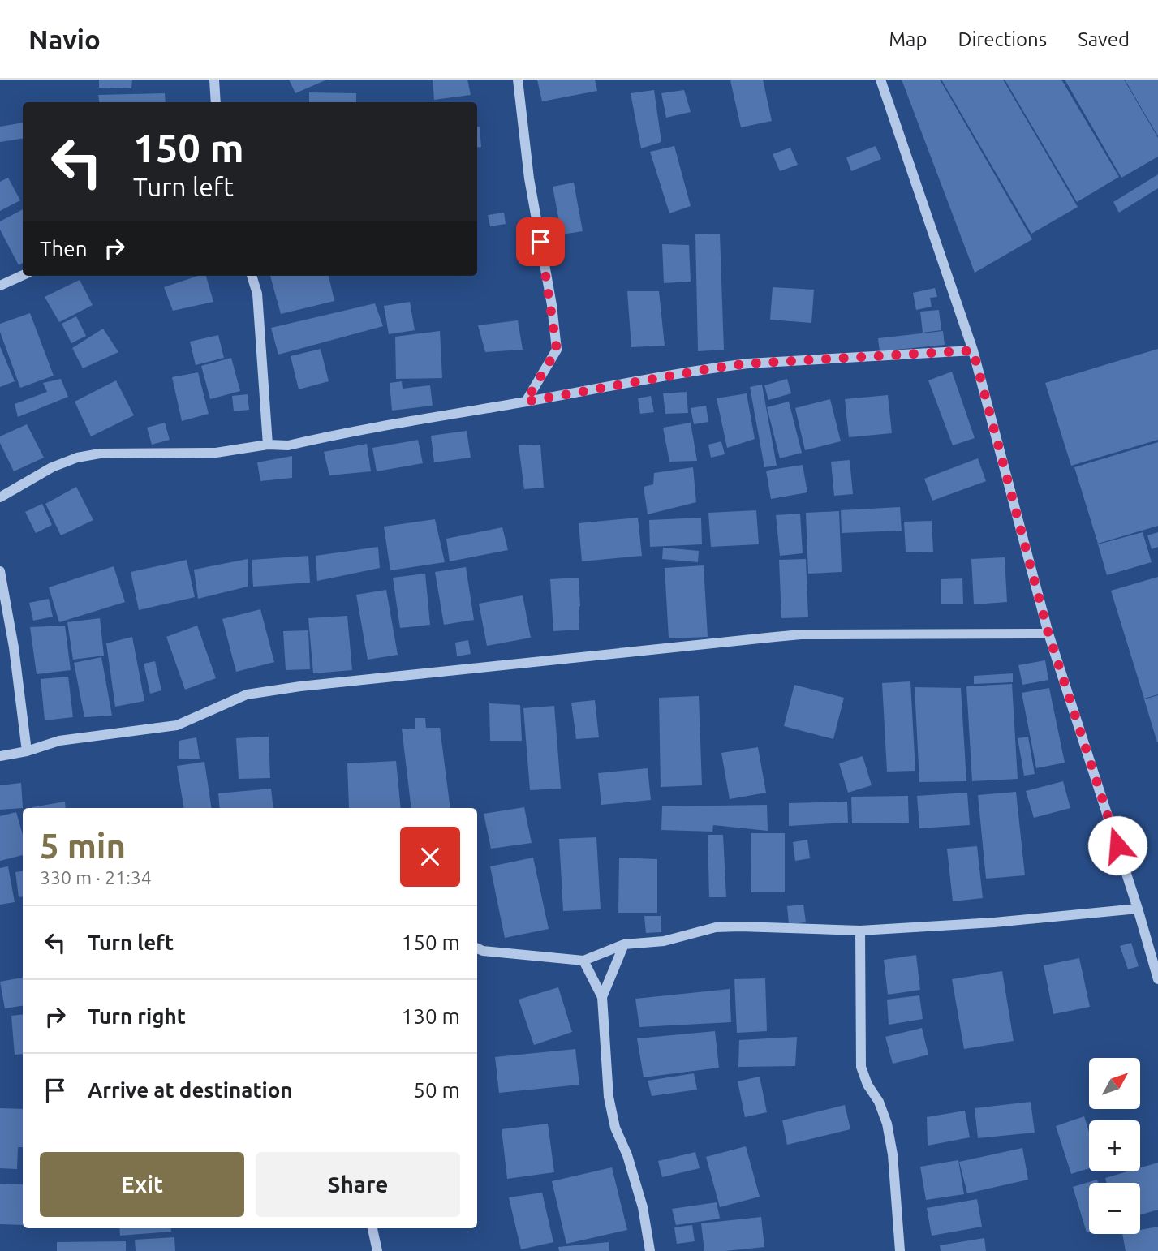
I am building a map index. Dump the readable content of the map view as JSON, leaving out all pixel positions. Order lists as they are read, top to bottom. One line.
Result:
{"north":"top right","page":{"header":"Navio","nav":["Map","Directions","Saved"],"turn":["150 m","Turn left"],"then":"Then","heading":["5 min","330 m · 21:34"],"list":[{"name":"Turn left","value":"150 m"},{"name":"Turn right","value":"130 m"},{"name":"Arrive at destination","value":"50 m"}],"map_buttons":["+","−"],"buttons":["Exit","Share"]}}
